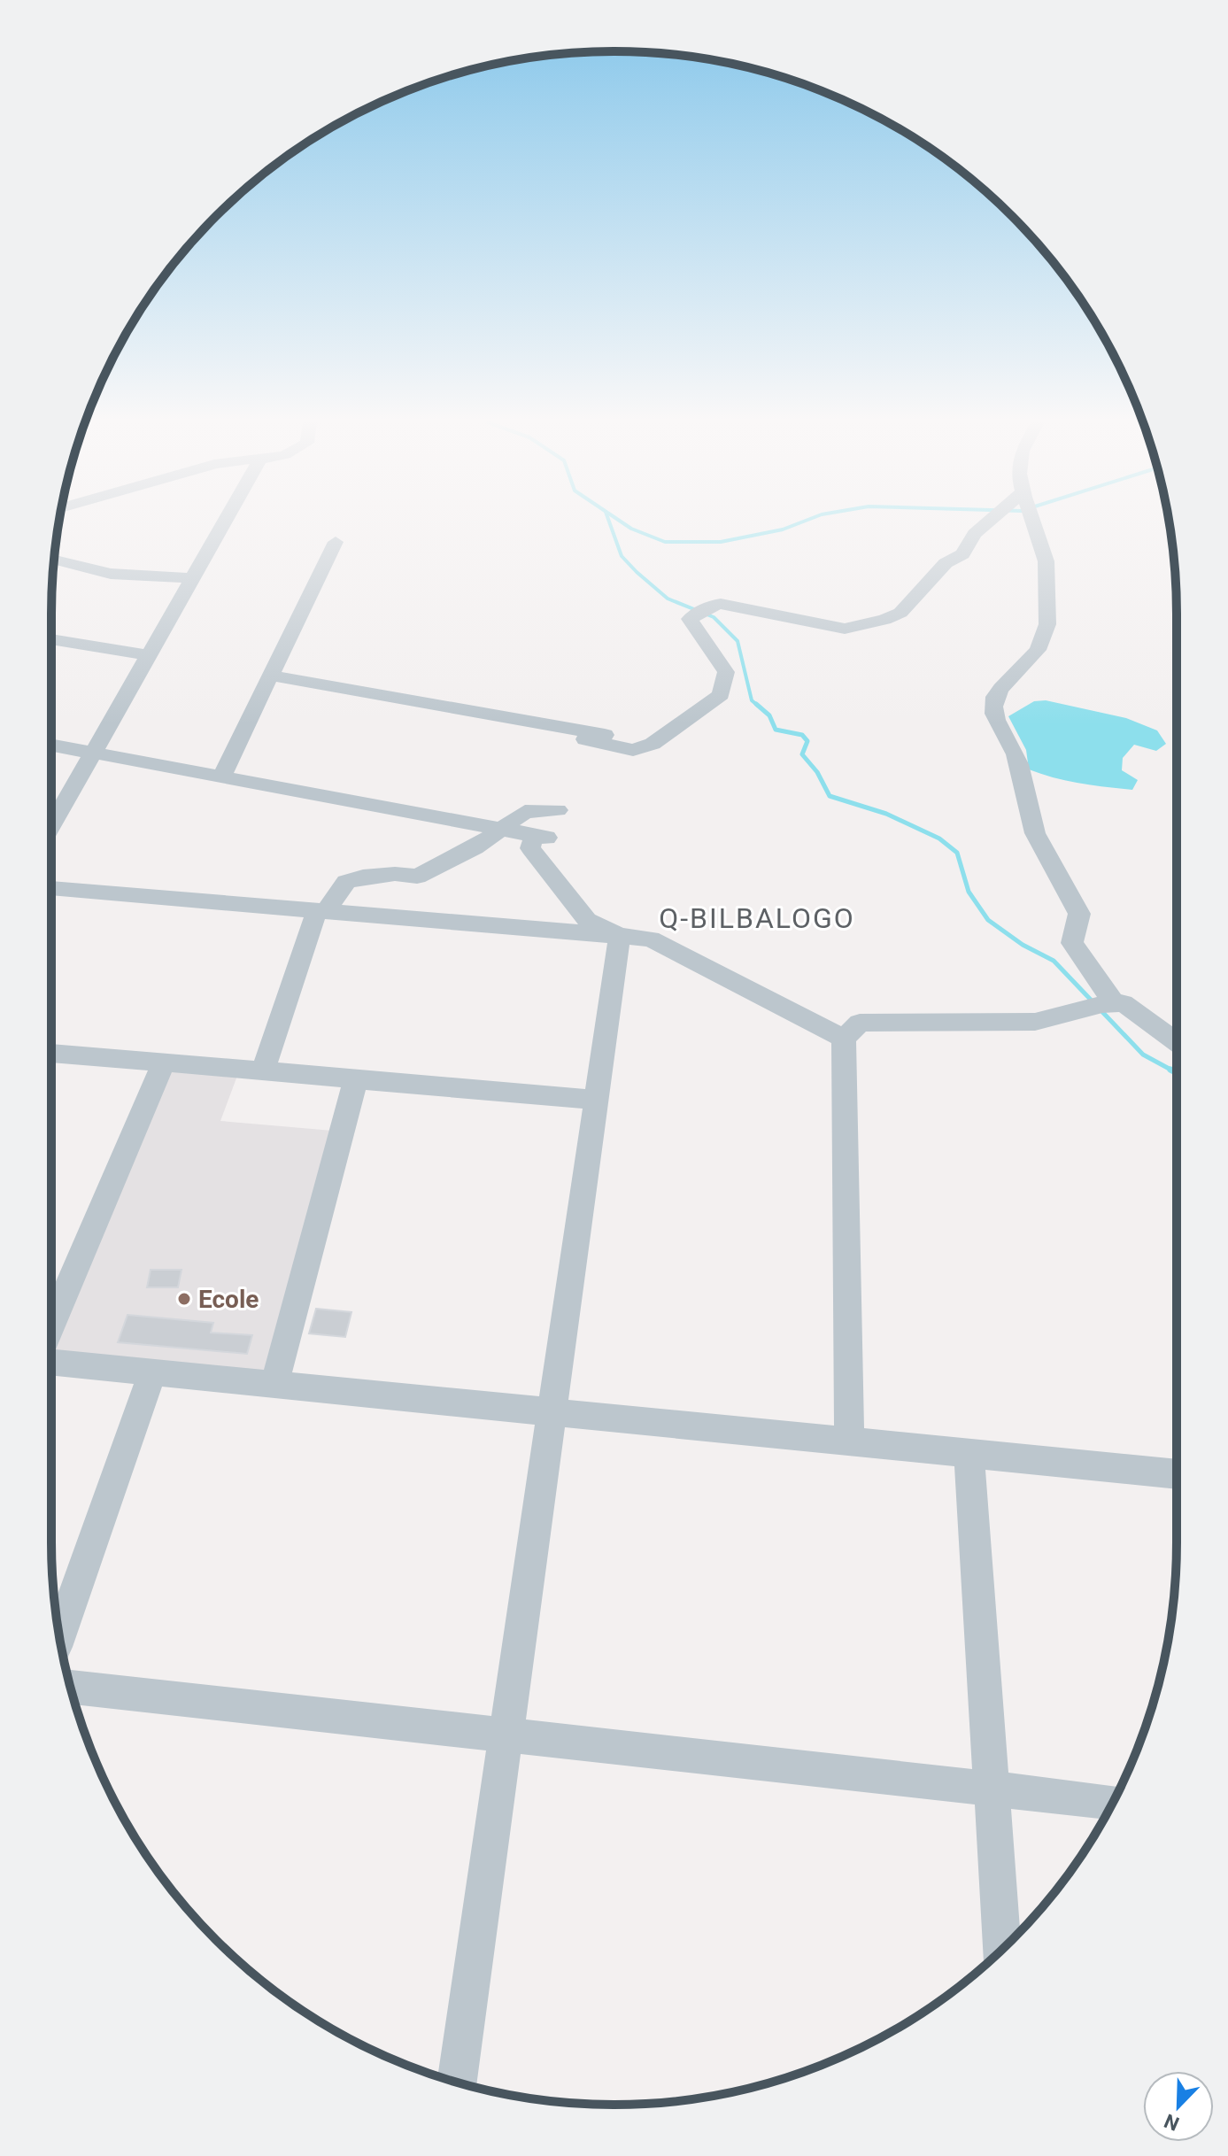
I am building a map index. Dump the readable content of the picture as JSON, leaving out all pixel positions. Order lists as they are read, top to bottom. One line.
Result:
{"districts":["Q-BILBALOGO"],"places":["Ecole"],"north":"bottom left"}
